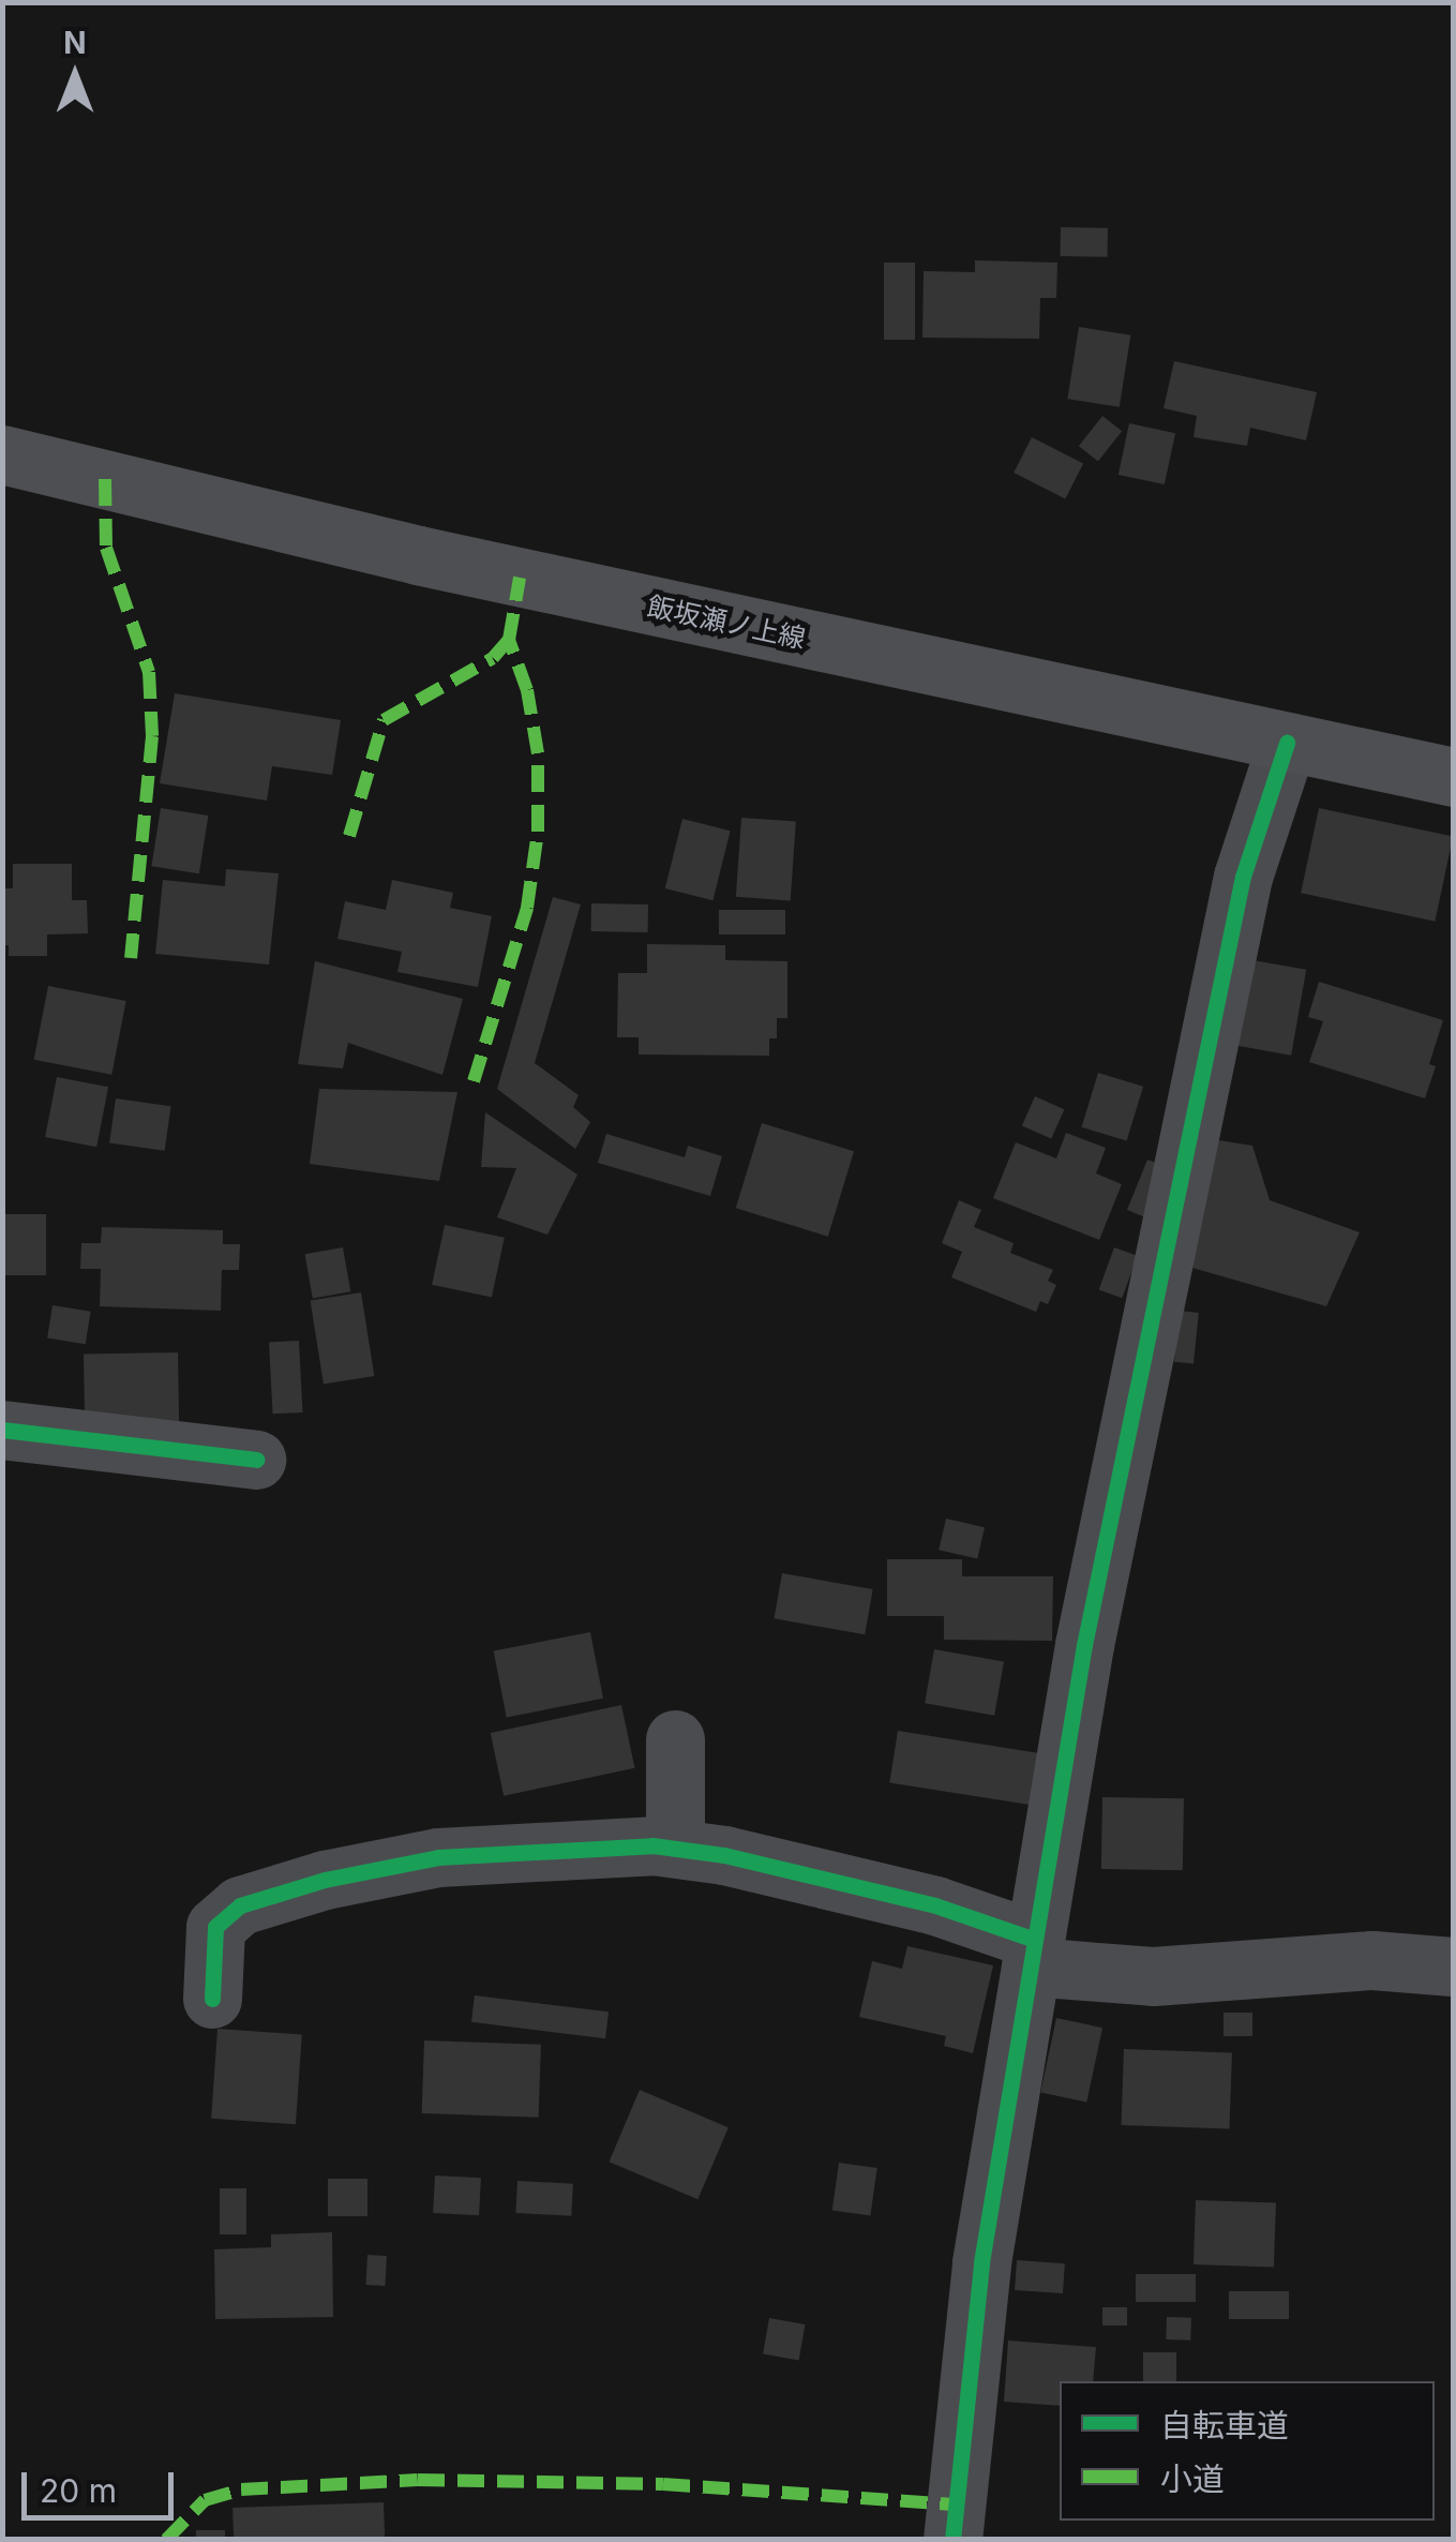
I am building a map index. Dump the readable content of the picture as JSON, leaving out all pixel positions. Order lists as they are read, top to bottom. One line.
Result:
{"streets":{"main road":["飯坂瀬ノ上線"]},"legend":["自転車道","小道"],"scale_bar":"20 m","north":"top"}
